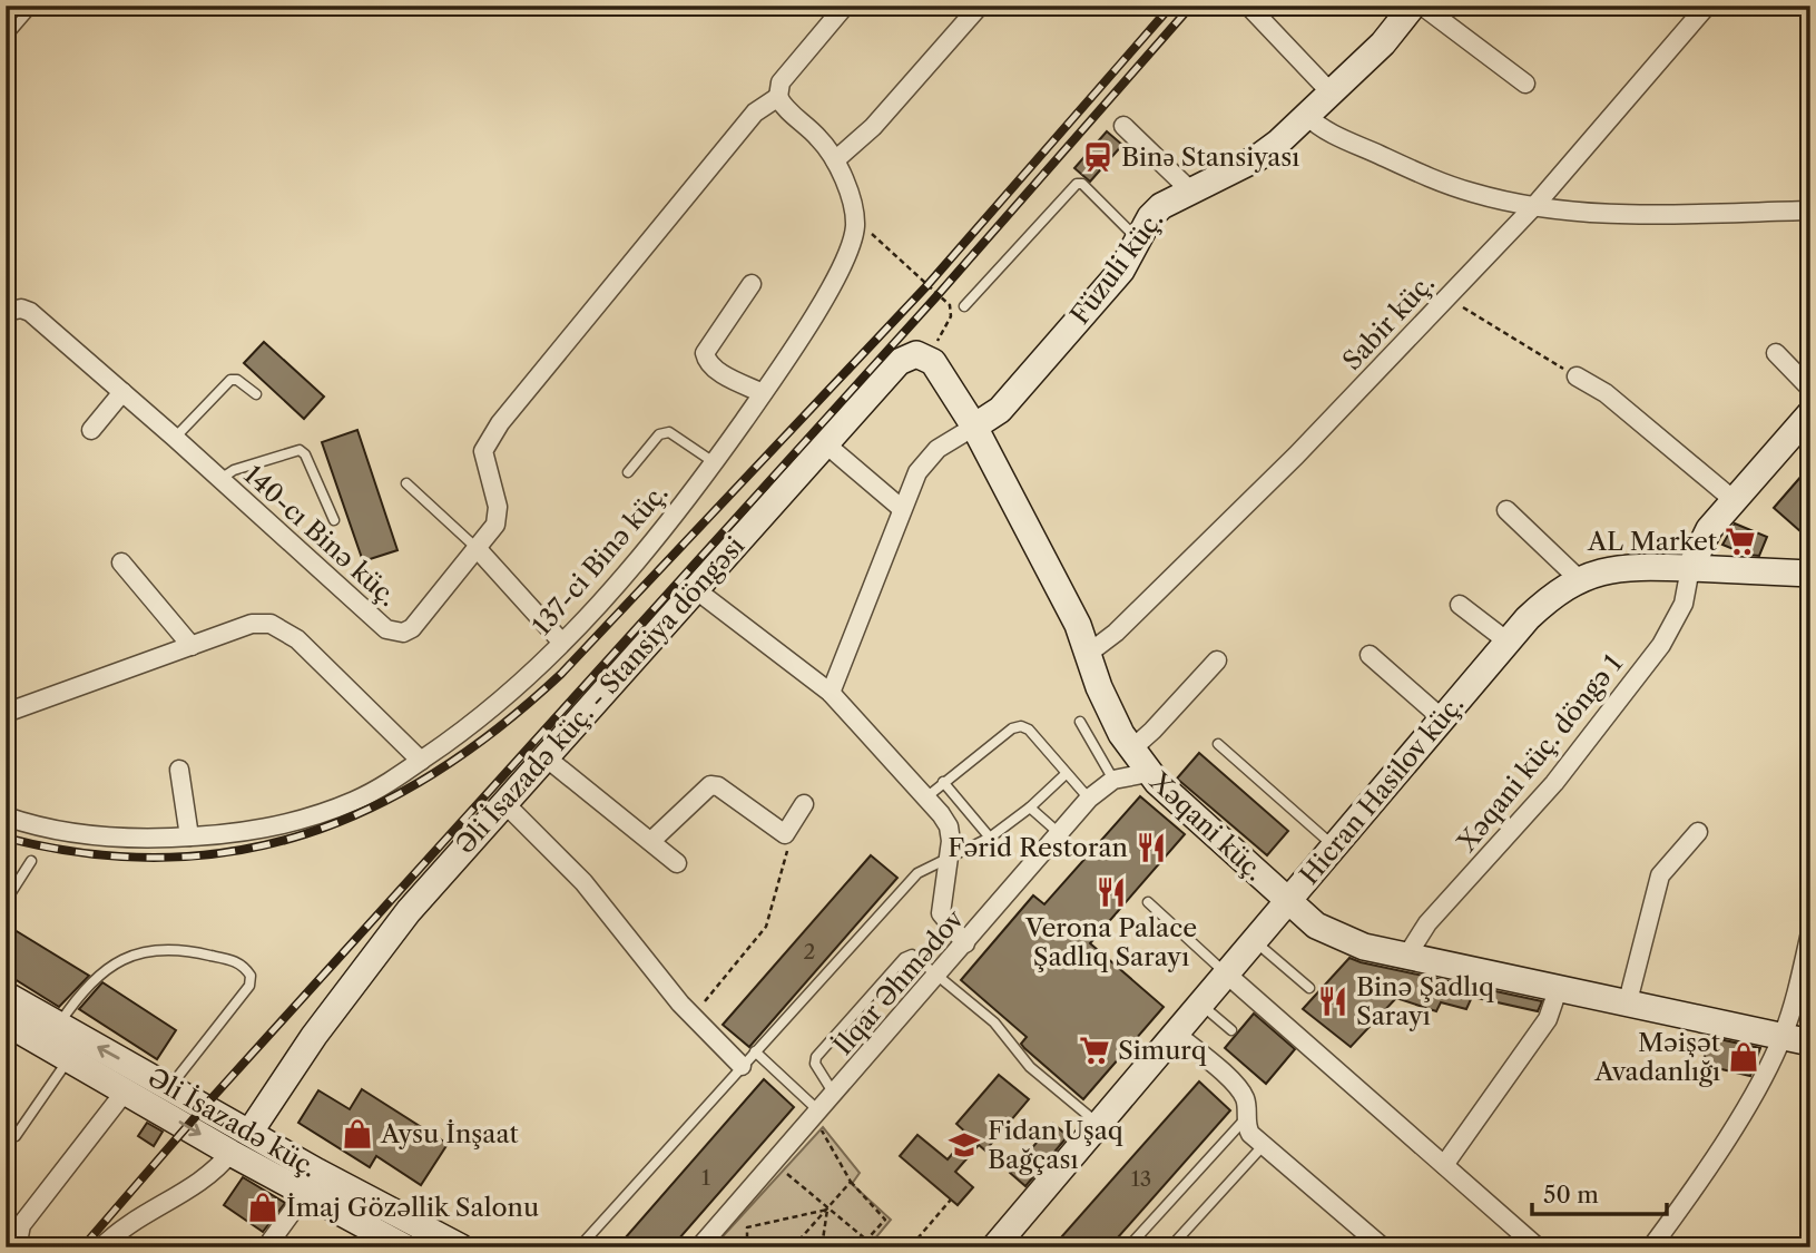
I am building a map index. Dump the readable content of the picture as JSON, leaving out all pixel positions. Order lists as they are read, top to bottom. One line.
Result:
{"streets":{"street":["Füzuli küç.","Sabir küç.","140-cı Binə küç.","137-ci Binə küç.","Əli İsazadə küç. - Stansiya döngəsi","Xəqani küç. döngə 1","Hicran Hasilov küç.","Xəqani küç.","İlqar Əhmədov","Əli İsazadə küç."]},"crossings":[["Füzuli küç.","Xəqani küç."],["Sabir küç.","Xəqani küç."],["Əli İsazadə küç. - Stansiya döngəsi","Əli İsazadə küç."],["Xəqani küç. döngə 1","Hicran Hasilov küç."],["Xəqani küç. döngə 1","Xəqani küç."],["Hicran Hasilov küç.","Xəqani küç."],["Xəqani küç.","İlqar Əhmədov"]],"places":{"station":["Binǝ Stansiyası"],"supermarket":["AL Market","Simurq"],"restaurant":["Fərid Restoran","Verona Palace Şadlıq Sarayı","Binə Şadlıq Sarayı"],"shop":["Məişət Avadanlığı","Aysu İnşaat","İmaj Gözəllik Salonu"],"school or university":["Fidan Uşaq Bağçası"]},"house_numbers":["2","1","13"],"scale_bar":"50 m"}
